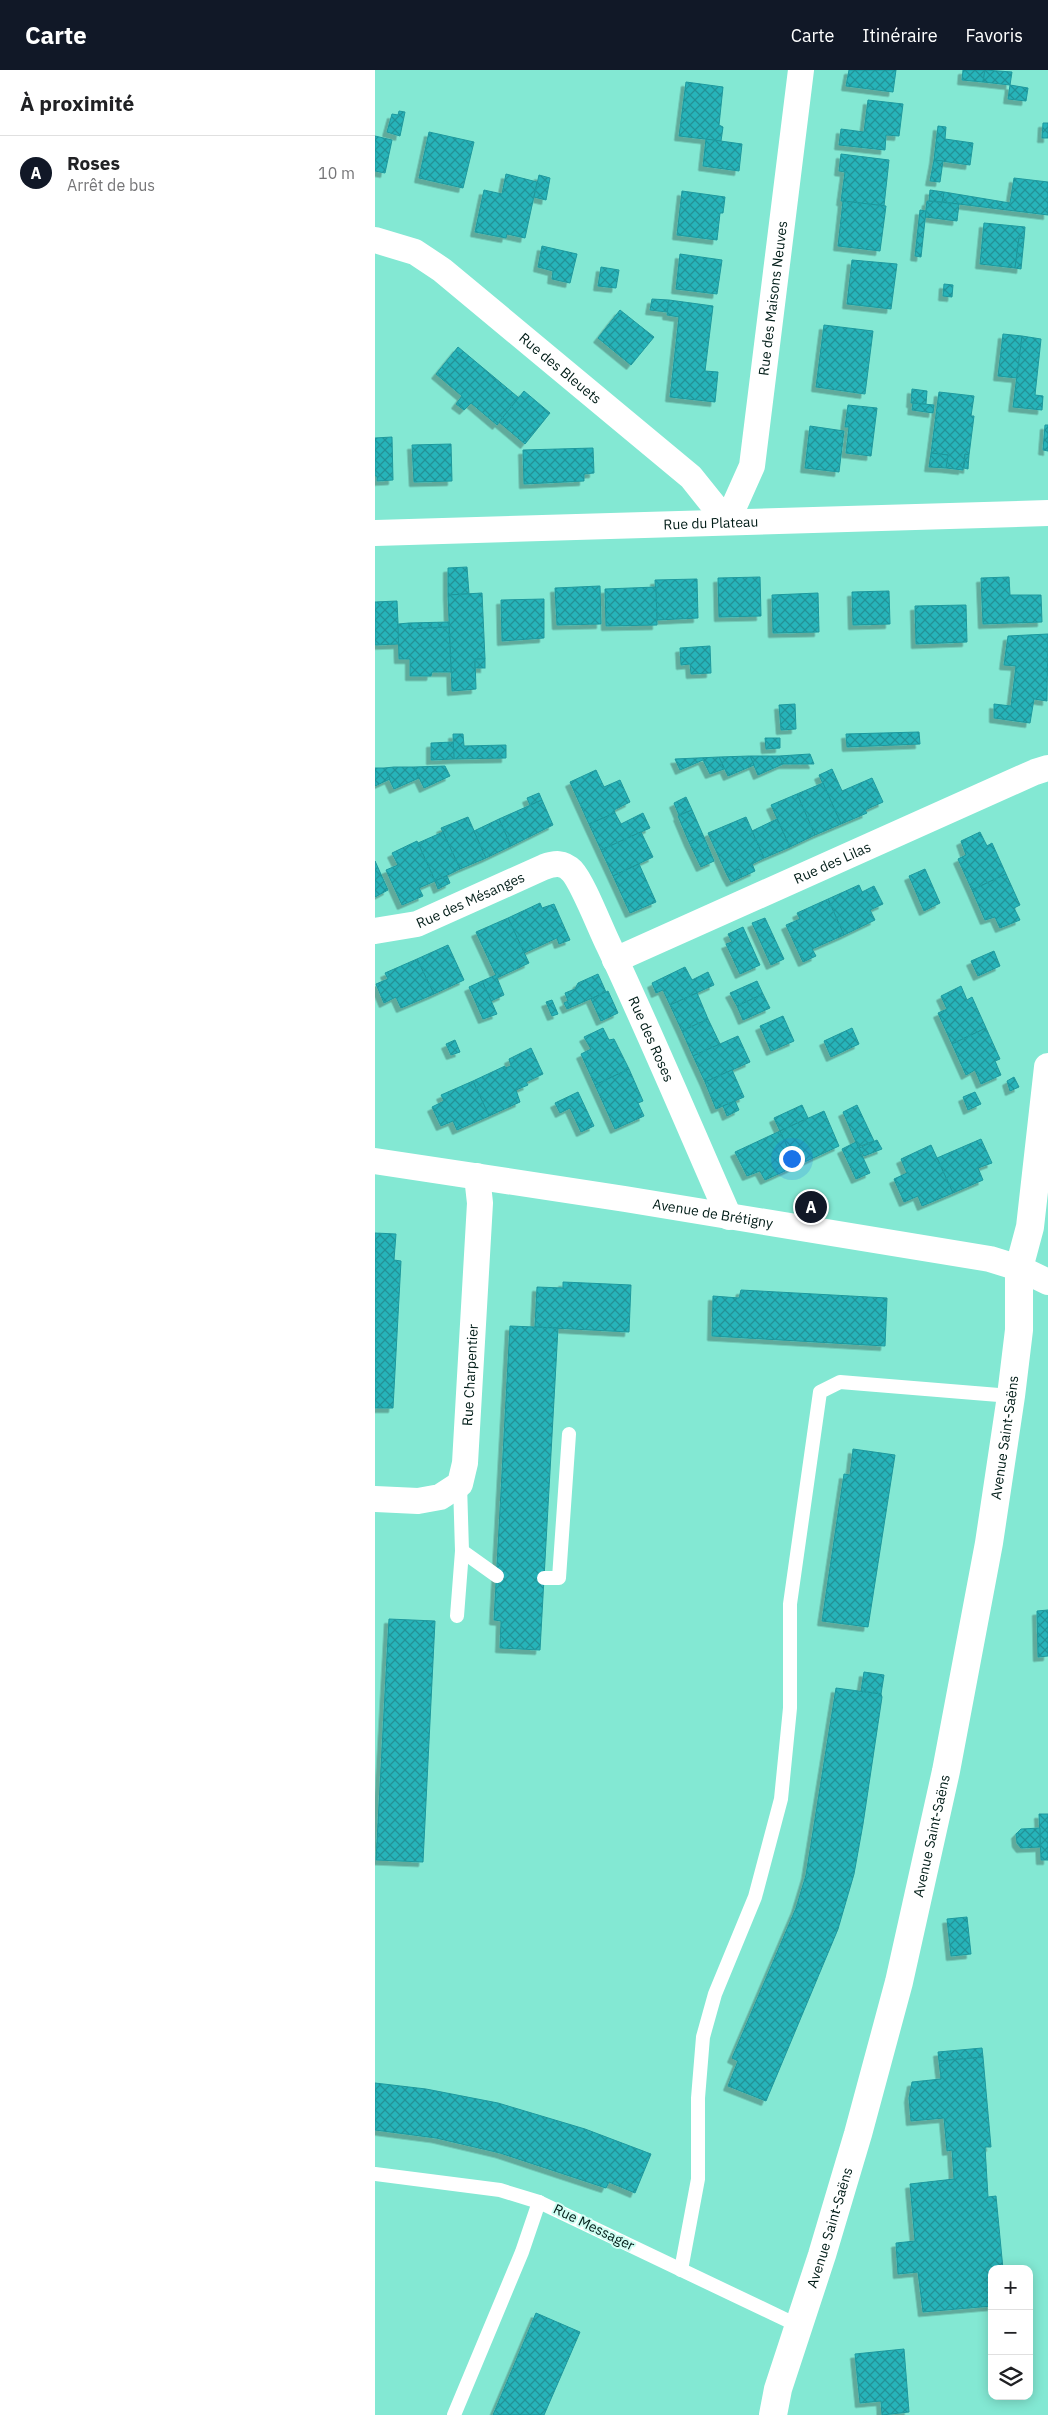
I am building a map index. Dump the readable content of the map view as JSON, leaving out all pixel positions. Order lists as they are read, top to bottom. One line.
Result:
{"streets":{"street":["Rue des Maisons Neuves","Rue des Bleuets","Rue du Plateau","Rue des Lilas","Rue des Mésanges","Rue des Roses","Avenue de Brétigny","Rue Charpentier","Avenue Saint-Saëns"],"lane":["Rue Messager"]},"crossings":[["Rue des Maisons Neuves","Rue des Bleuets"],["Rue des Maisons Neuves","Rue du Plateau"],["Rue des Bleuets","Rue du Plateau"],["Rue des Lilas","Rue des Roses"],["Rue des Mésanges","Rue des Roses"],["Rue des Roses","Avenue de Brétigny"],["Avenue de Brétigny","Rue Charpentier"],["Avenue de Brétigny","Avenue Saint-Saëns"],["Avenue Saint-Saëns","Rue Messager"]],"page":{"header":"Carte","nav":["Carte","Itinéraire","Favoris"],"heading":"À proximité","list":[{"mark":"A","name":"Roses","note":"Arrêt de bus","value":"10 m"}],"pins":"A","map_buttons":["+","−"]}}
